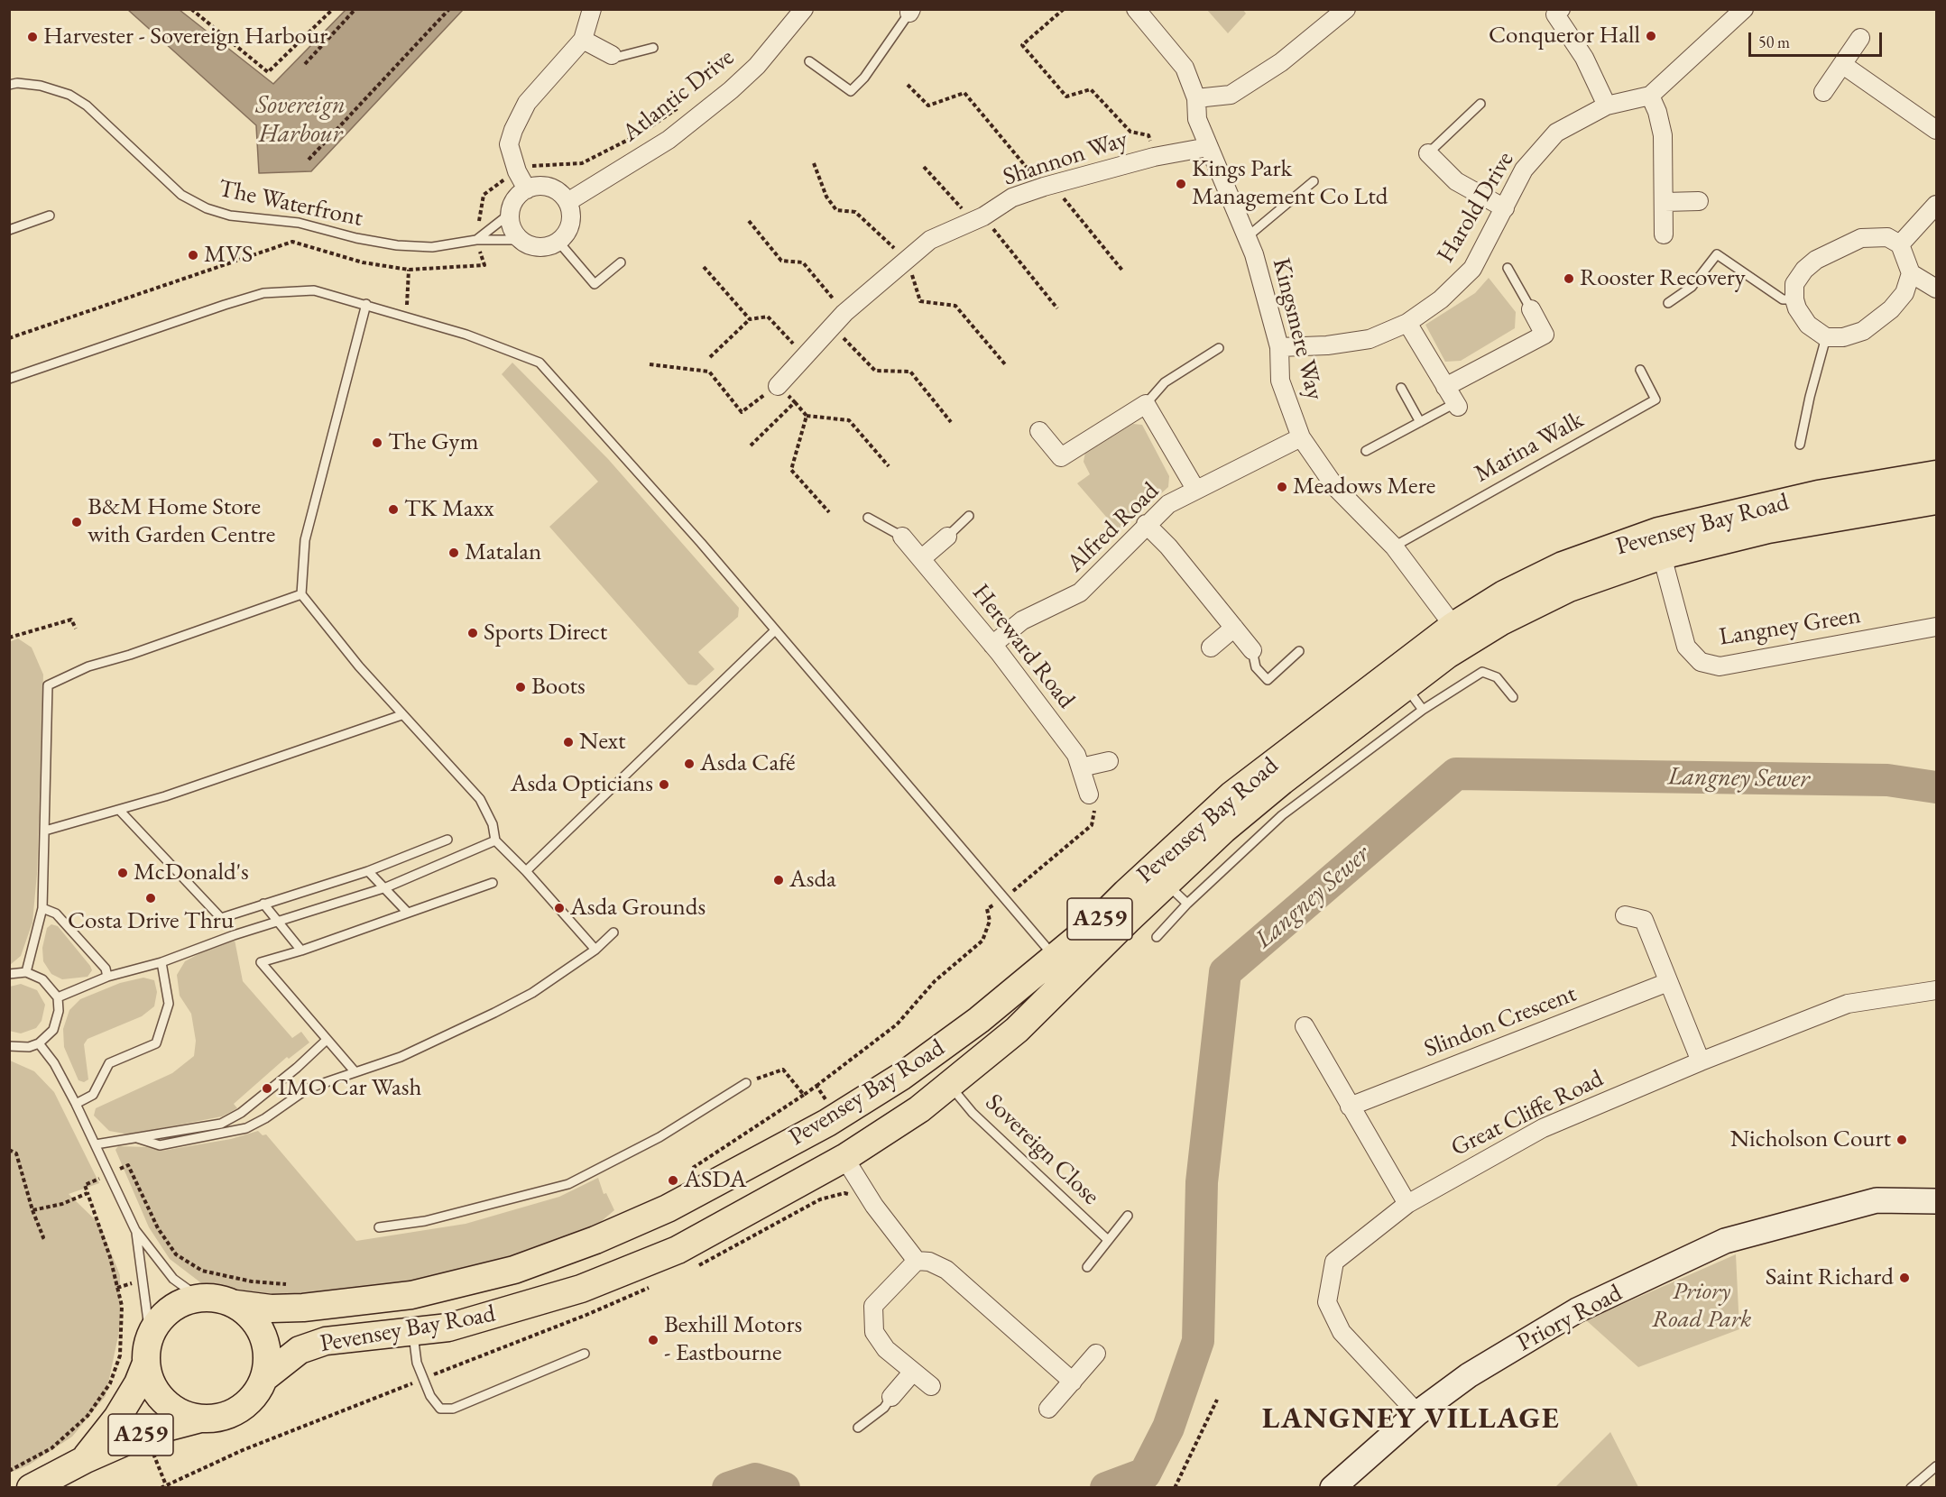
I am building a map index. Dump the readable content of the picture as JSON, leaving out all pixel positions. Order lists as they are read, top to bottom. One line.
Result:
{"streets":{"main road":["Pevensey Bay Road","A259"],"street":["Atlantic Drive","Shannon Way","Harold Drive","Kingsmere Way","Alfred Road","Langney Green","Hereward Road","Slindon Crescent","Great Cliffe Road","Priory Road"],"lane":["The Waterfront","Marina Walk","Sovereign Close"]},"crossings":[["Atlantic Drive","The Waterfront"],["Shannon Way","Kingsmere Way"],["Harold Drive","Kingsmere Way"],["Kingsmere Way","Marina Walk"],["Kingsmere Way","Pevensey Bay Road"],["Kingsmere Way","Alfred Road"],["Pevensey Bay Road","Langney Green"],["Pevensey Bay Road","A259"],["Pevensey Bay Road","Sovereign Close"],["Alfred Road","Hereward Road"],["Great Cliffe Road","Priory Road"]],"districts":["LANGNEY VILLAGE"],"water":["Sovereign Harbour","Langney Sewer"],"parks":["Priory Road Park"],"places":["Conqueror Hall","Harvester - Sovereign Harbour","Kings Park Management Co Ltd","MVS","Rooster Recovery","The Gym","Meadows Mere","TK Maxx","B&M Home Store with Garden Centre","Matalan","Sports Direct","Boots","Next","Asda Café","Asda Opticians","McDonald's","Asda","Costa Drive Thru","Asda Grounds","IMO Car Wash","Nicholson Court","ASDA","Saint Richard","Bexhill Motors - Eastbourne"],"scale_bar":"50 m"}
